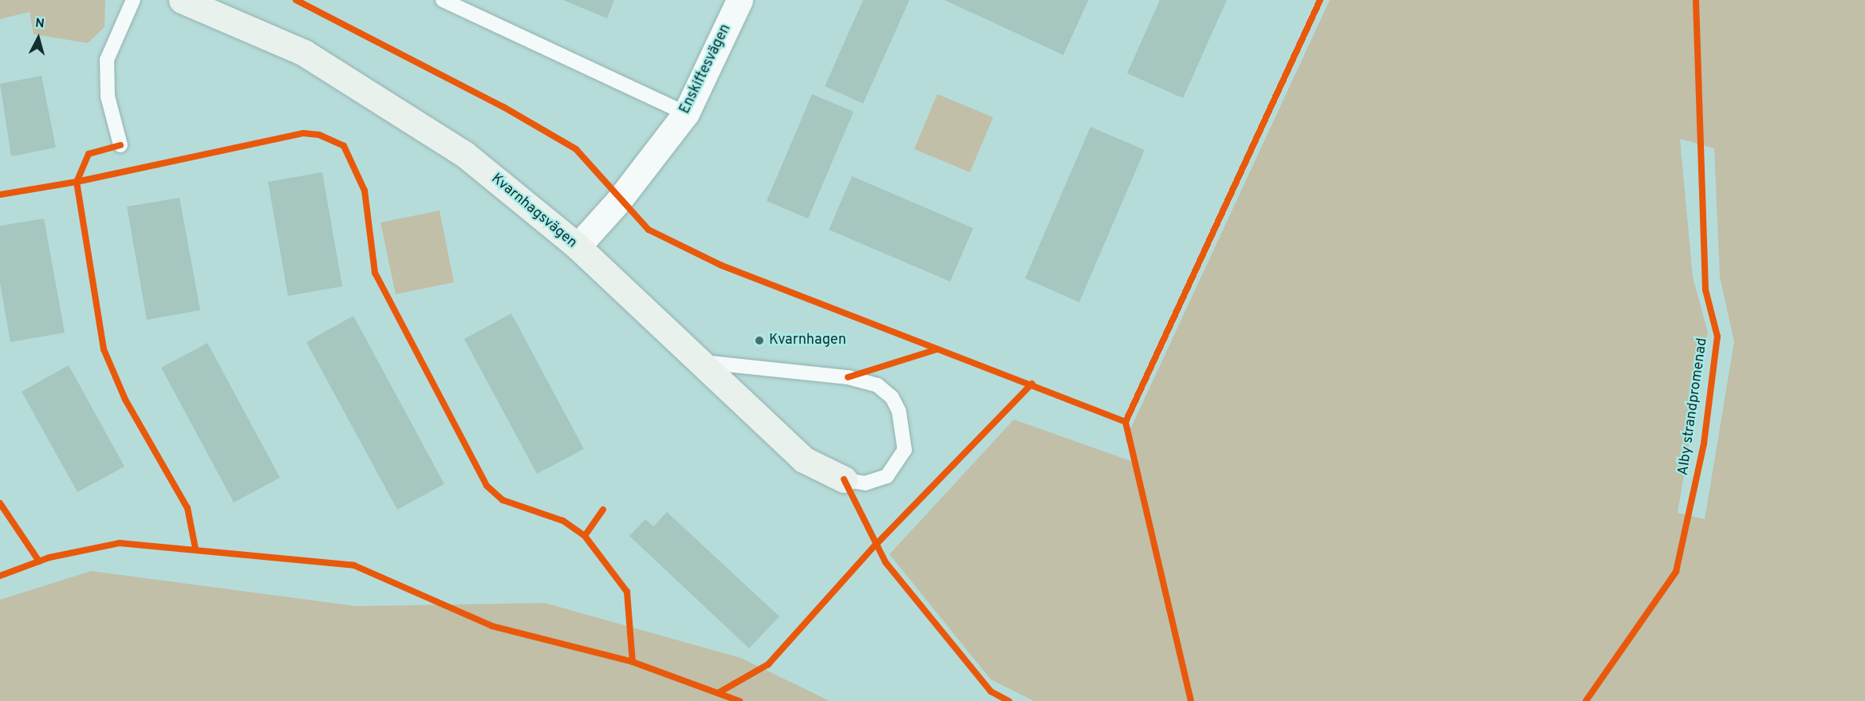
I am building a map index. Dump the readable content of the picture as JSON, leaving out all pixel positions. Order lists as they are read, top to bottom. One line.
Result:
{"streets":{"street":["Enskiftesvägen","Kvarnhagsvägen"],"cycle path":["Alby strandpromenad"]},"crossings":[["Enskiftesvägen","Kvarnhagsvägen"]],"places":["Kvarnhagen"],"north":"top"}
